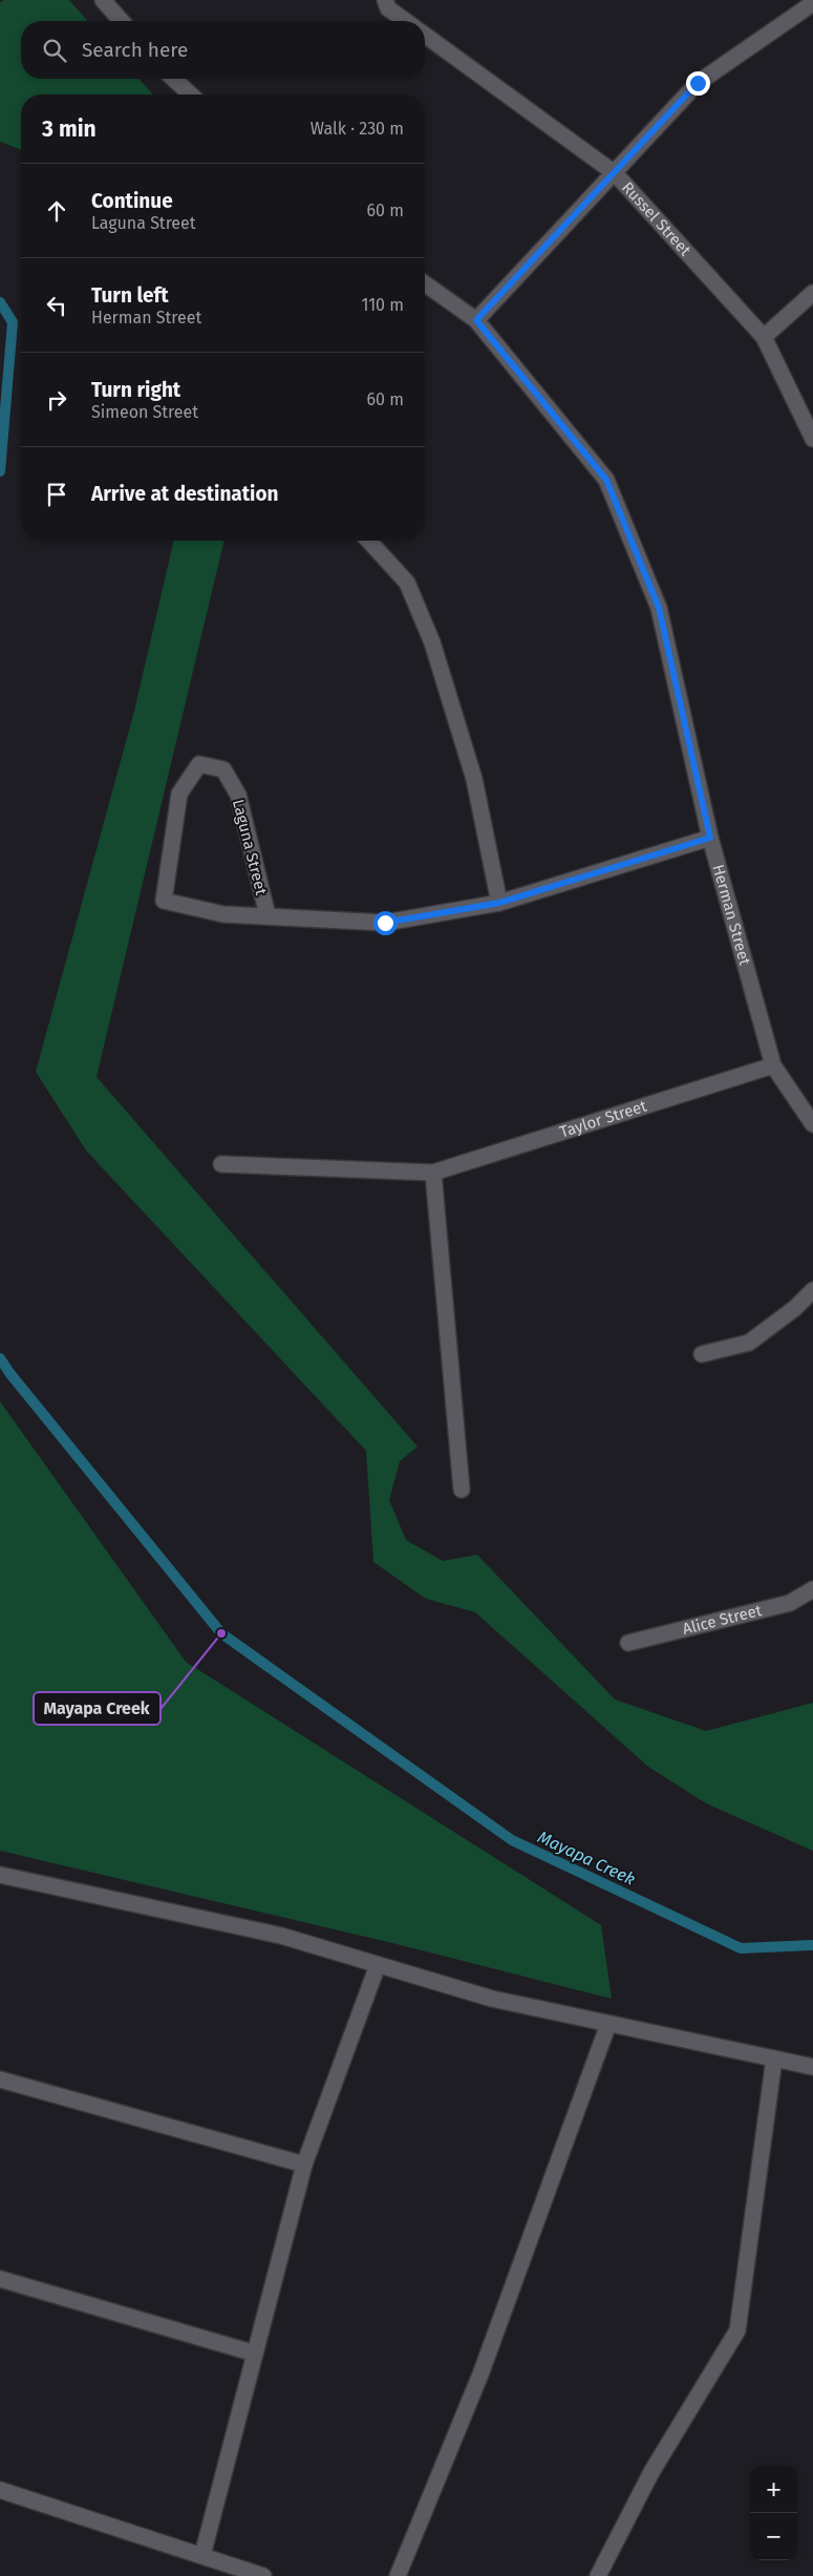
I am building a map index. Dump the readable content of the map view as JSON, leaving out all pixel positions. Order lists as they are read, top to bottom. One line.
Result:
{"streets":{"street":["Russel Street","Laguna Street","Herman Street","Taylor Street","Alice Street"]},"crossings":[["Laguna Street","Herman Street"],["Herman Street","Taylor Street"]],"water":["Mayapa Creek"],"places":["Mayapa Creek"],"page":{"search":"Search here","heading":["3 min","Walk · 230 m"],"list":[["Continue","Laguna Street","60 m"],["Turn left","Herman Street","110 m"],["Turn right","Simeon Street","60 m"],"Arrive at destination"],"map_buttons":["+","−"]}}
